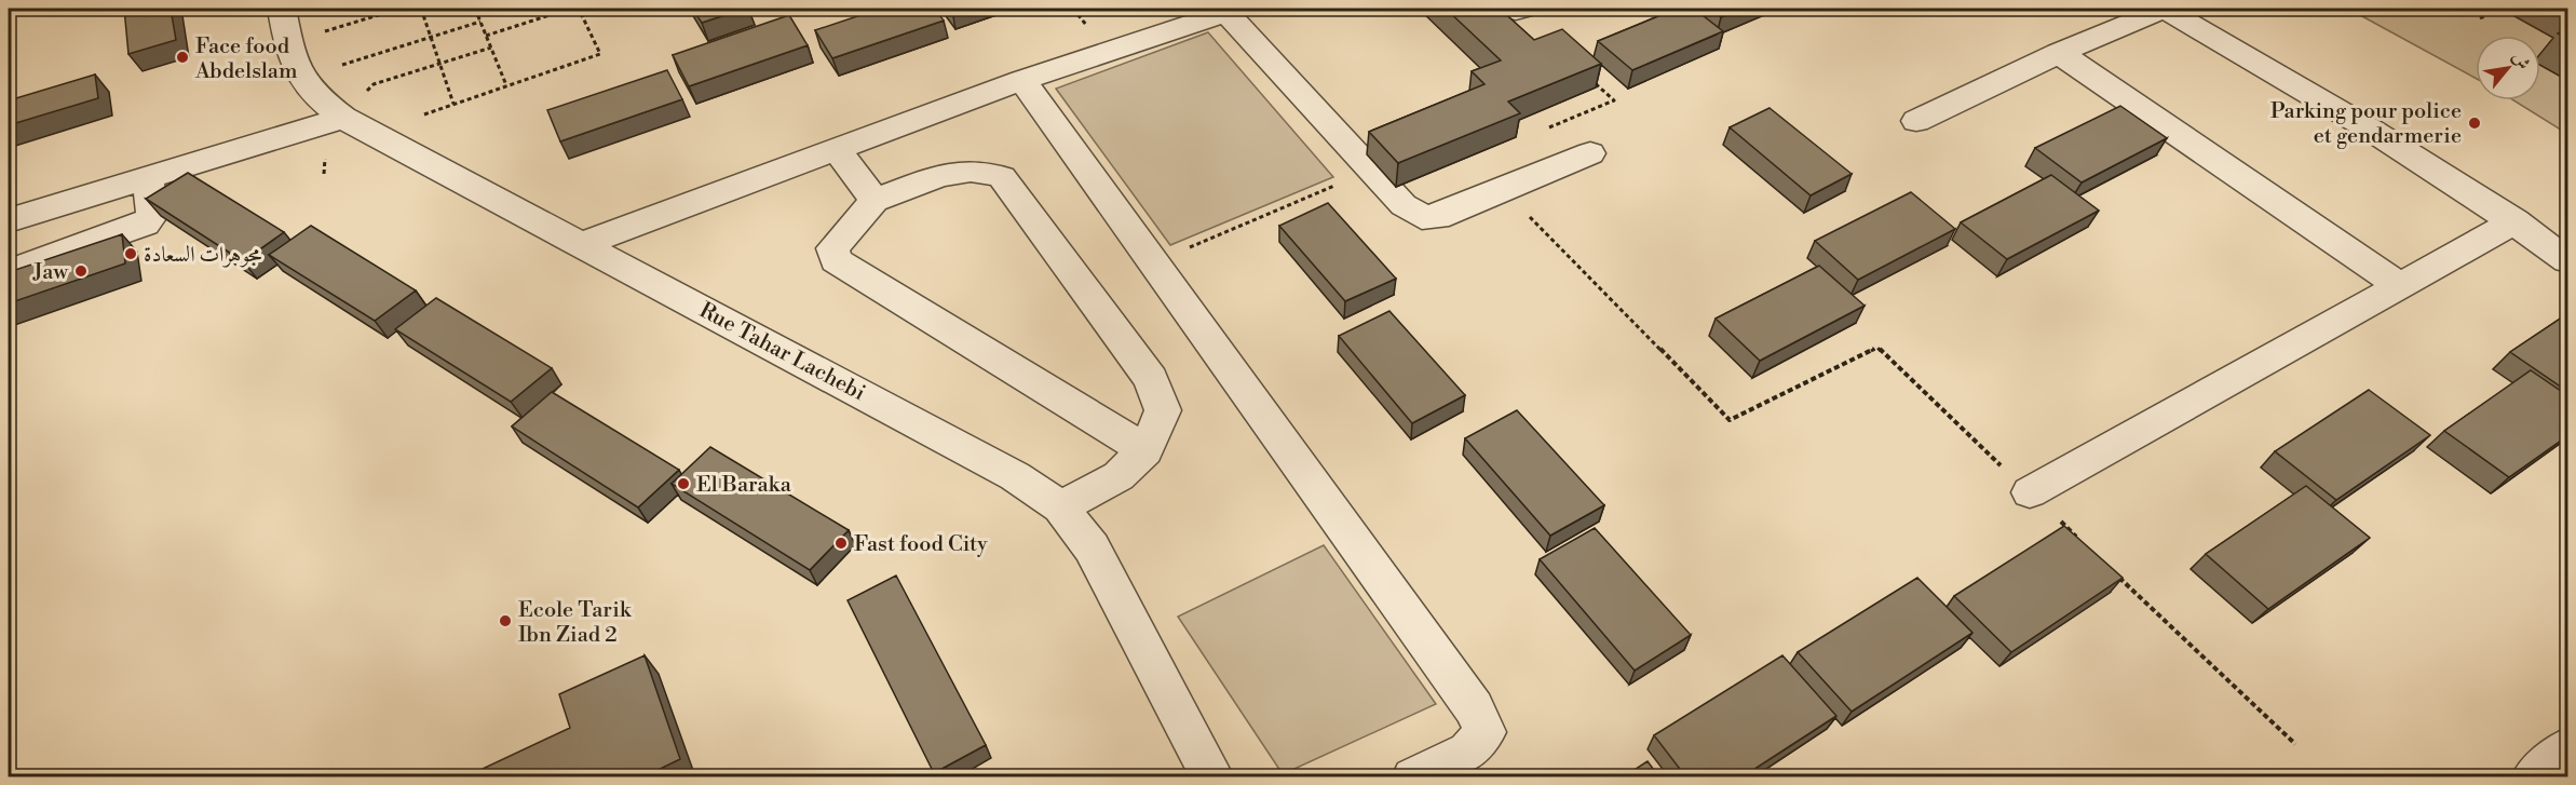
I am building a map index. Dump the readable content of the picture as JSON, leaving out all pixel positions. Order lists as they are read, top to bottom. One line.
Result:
{"streets":{"street":["Rue Tahar Lachebi"]},"places":["Face food Abdelslam","Parking pour police et gendarmerie","مجوهرات السعادة","Jaw","El Baraka","Fast food City","Ecole Tarik Ibn Ziad 2"],"north":"top right"}
